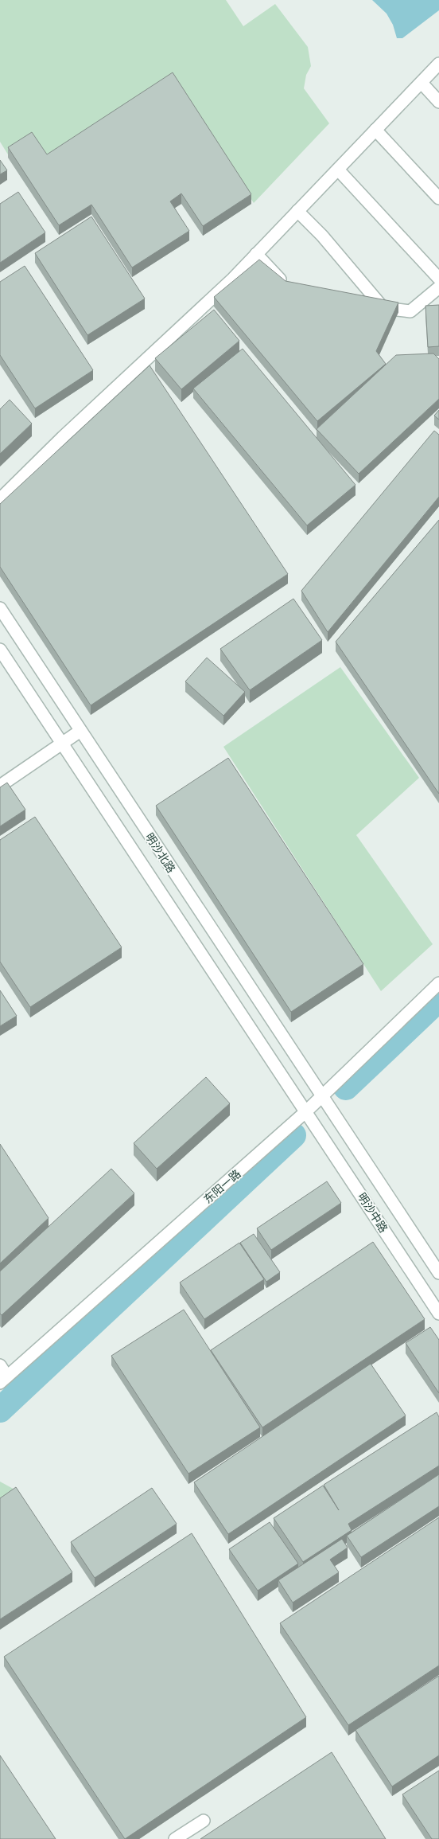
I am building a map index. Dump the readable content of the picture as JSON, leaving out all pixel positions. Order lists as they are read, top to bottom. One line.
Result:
{"streets":{"street":["明沙北路","东阳一路","明沙中路"]},"crossings":[["明沙北路","东阳一路"],["明沙北路","明沙中路"],["东阳一路","明沙中路"]]}
